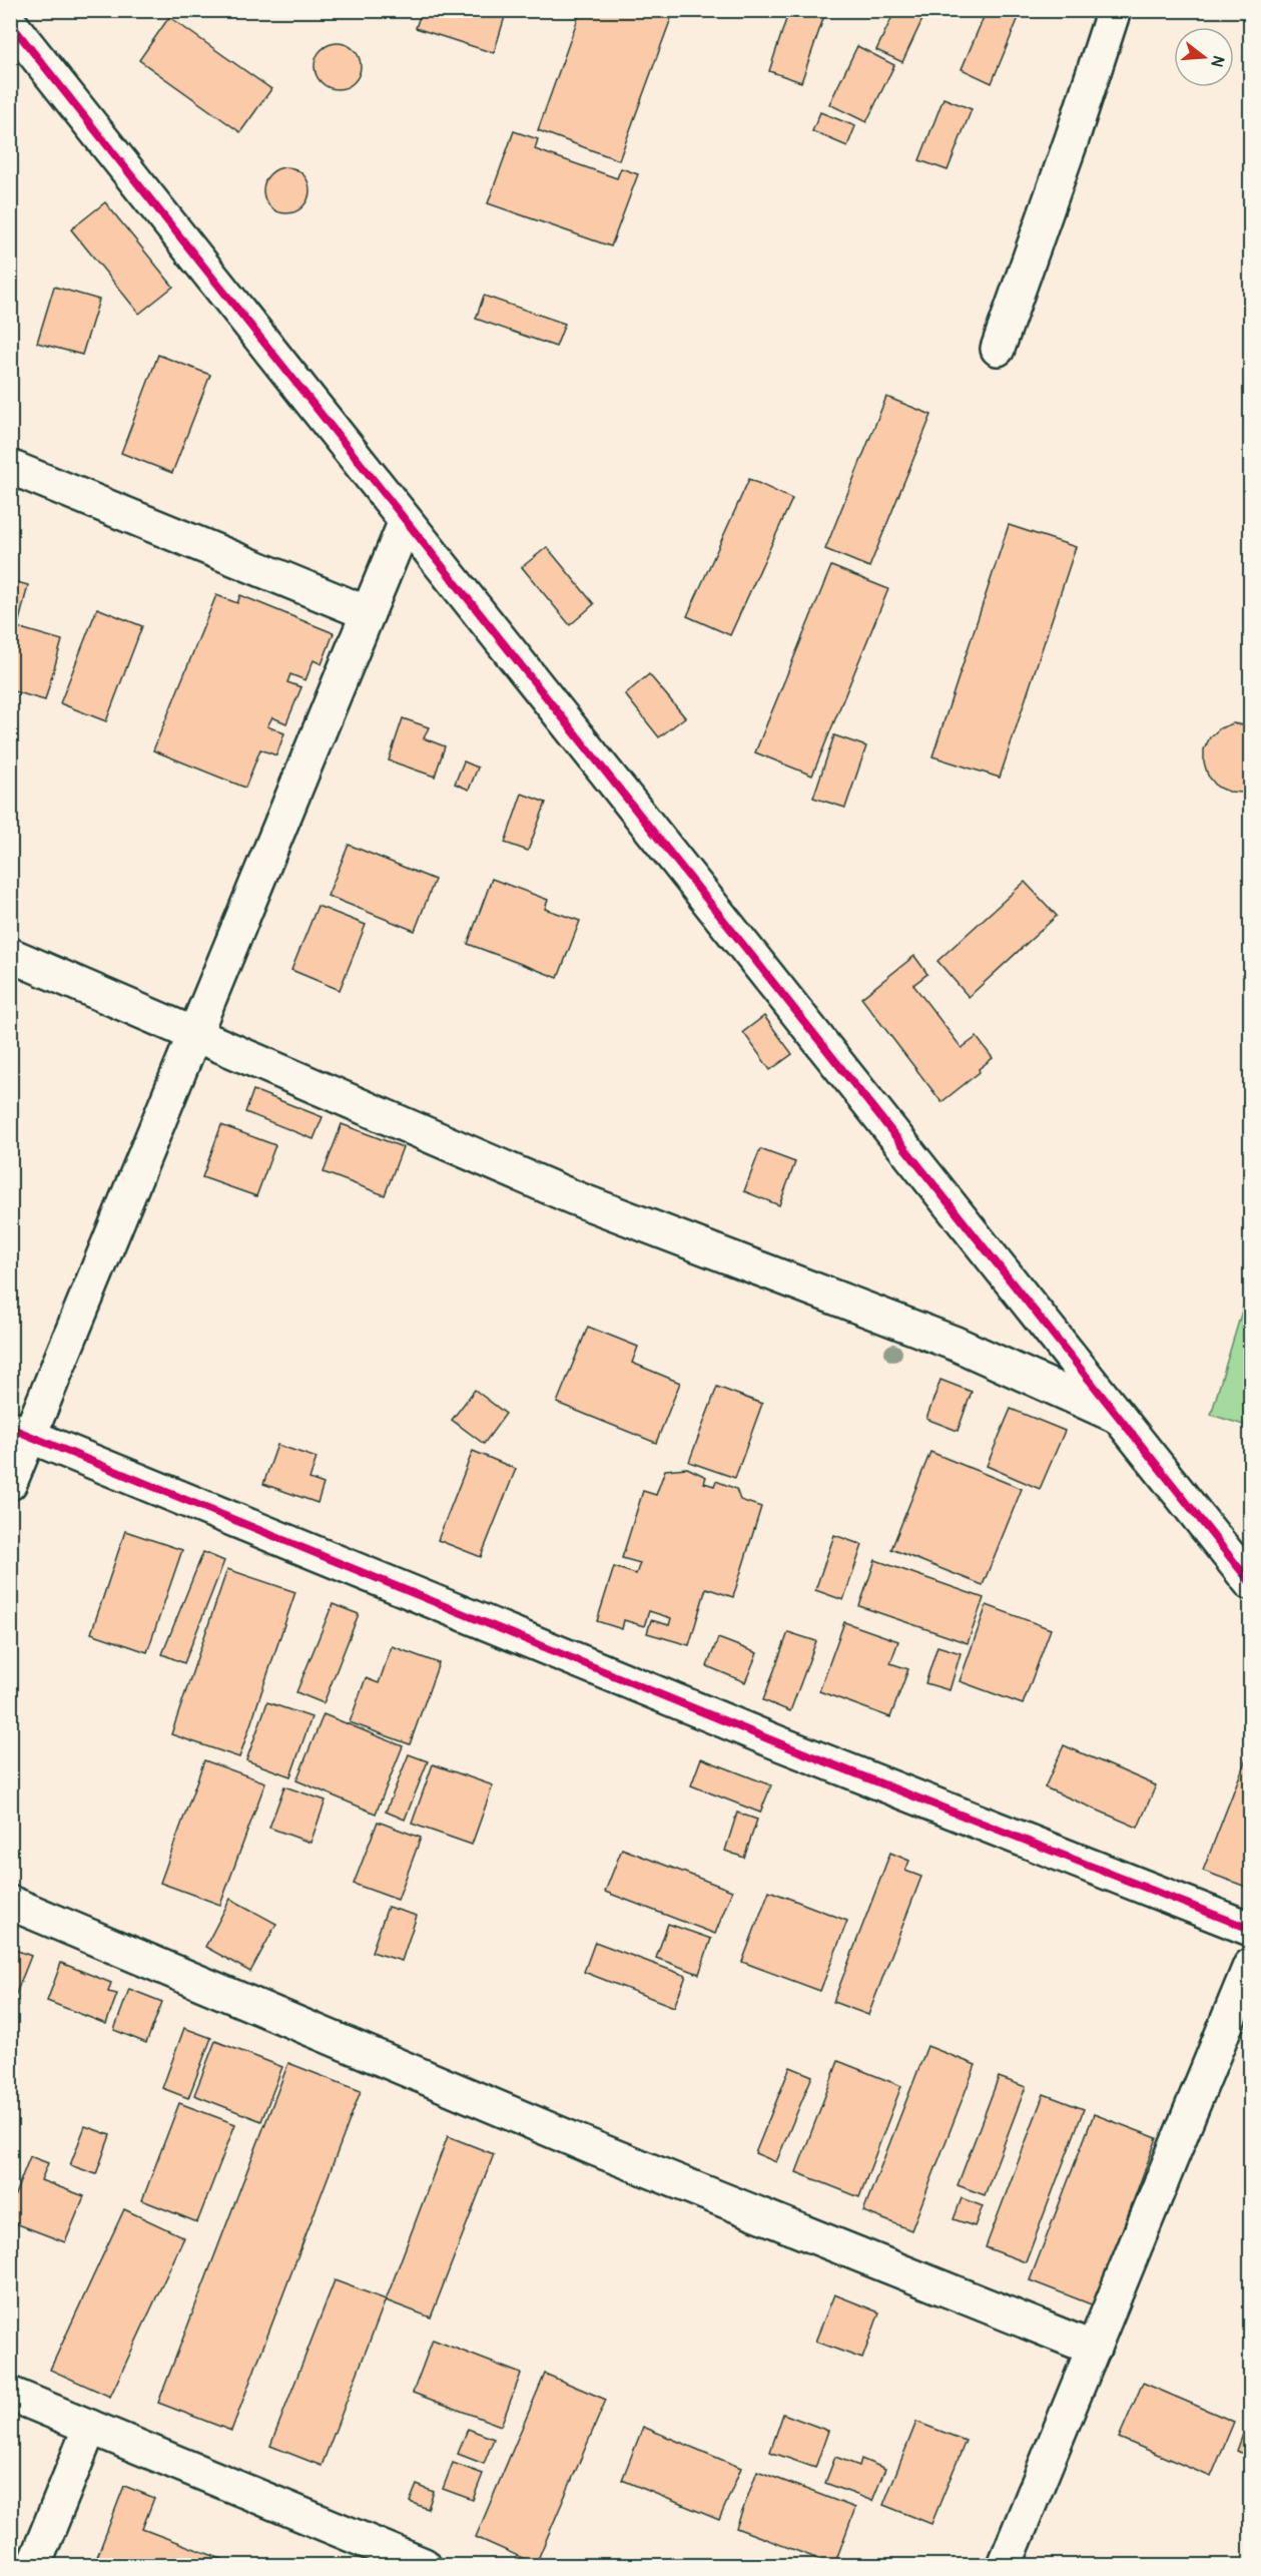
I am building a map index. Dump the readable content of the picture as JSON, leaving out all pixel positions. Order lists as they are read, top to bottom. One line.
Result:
{"north":"right"}
